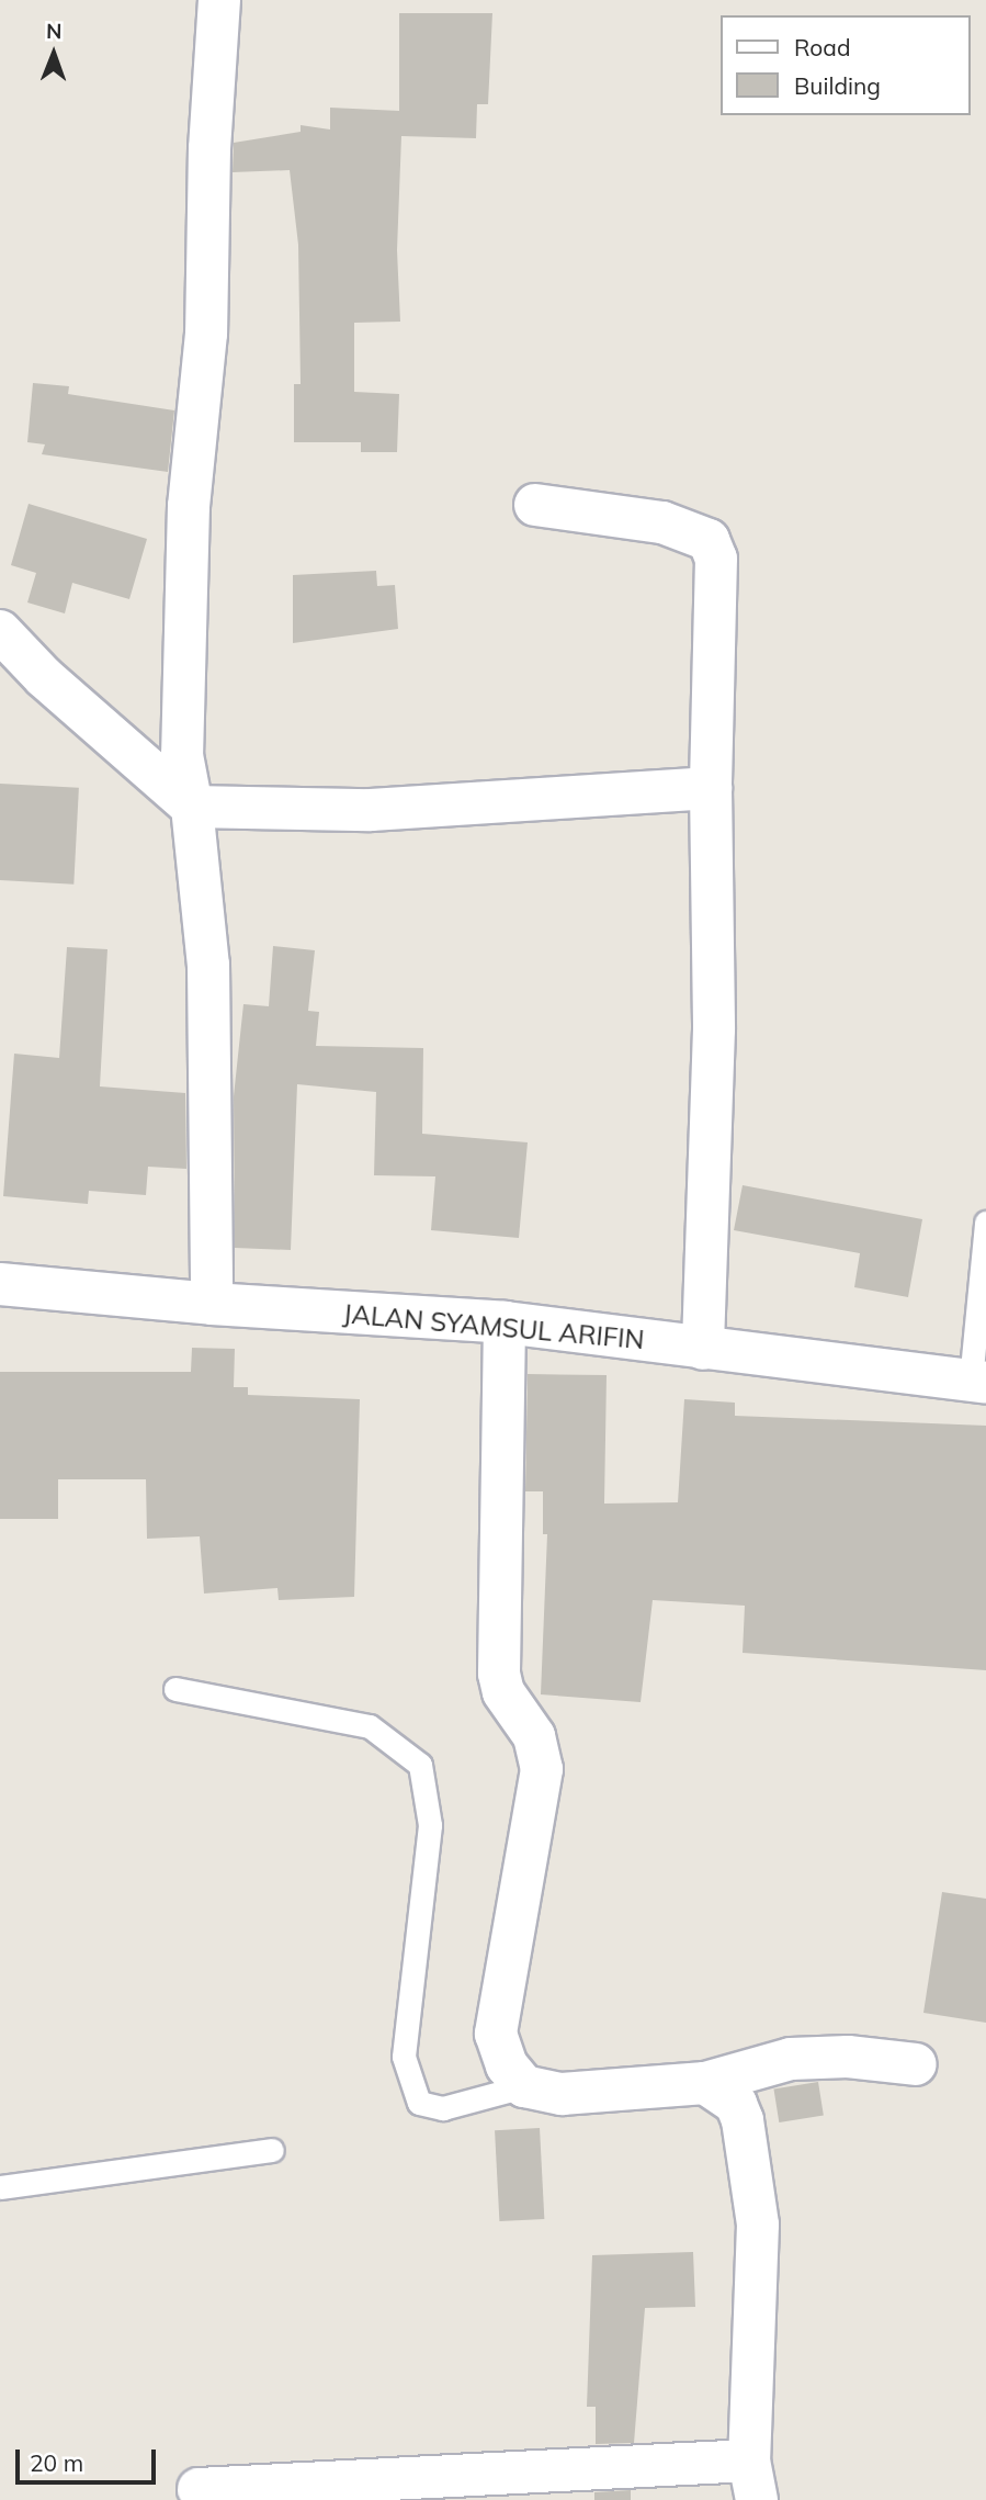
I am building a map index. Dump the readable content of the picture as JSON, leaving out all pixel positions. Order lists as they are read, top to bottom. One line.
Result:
{"streets":{"street":["JALAN SYAMSUL ARIFIN"]},"legend":["Road","Building"],"scale_bar":"20 m","north":"top"}
